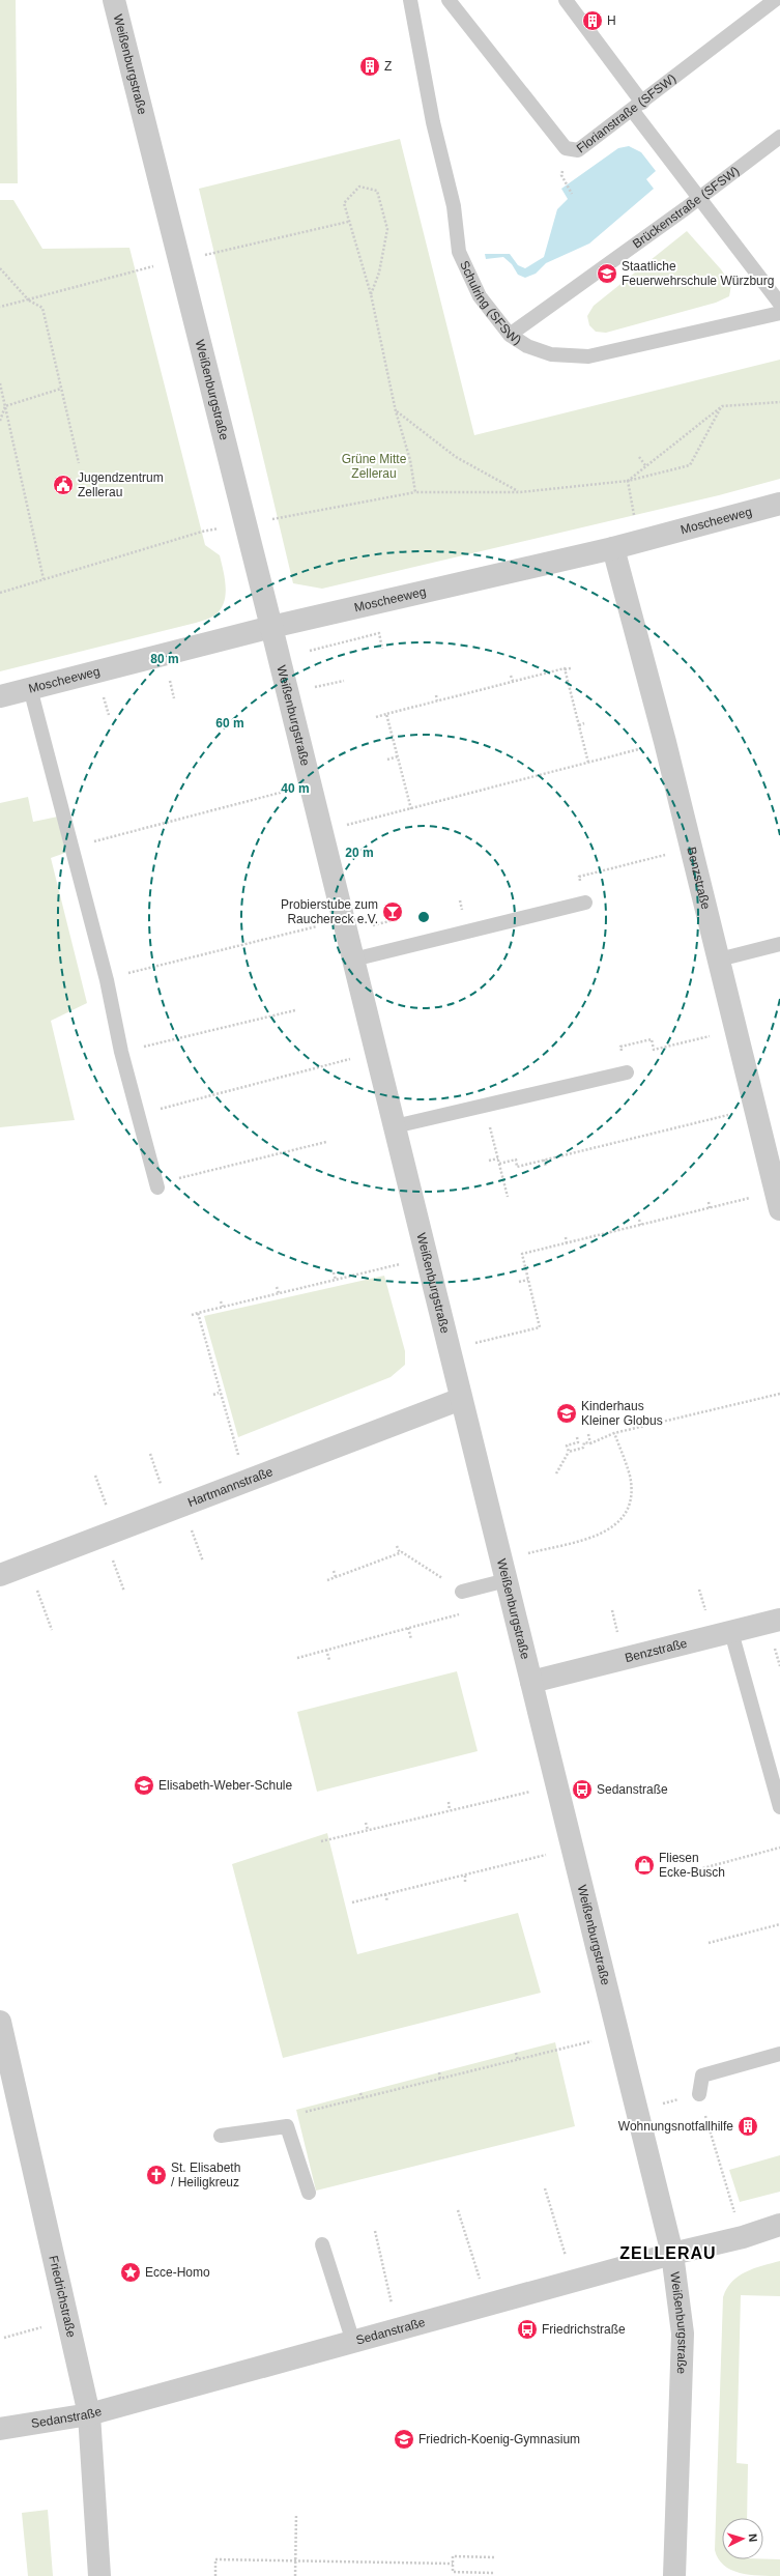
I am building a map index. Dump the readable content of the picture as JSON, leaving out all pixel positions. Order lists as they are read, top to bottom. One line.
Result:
{"streets":{"street":["Weißenburgstraße","Moscheeweg","Benzstraße","Hartmannstraße","Friedrichstraße","Sedanstraße"],"lane":["Florianstraße (SFSW)","Brückenstraße (SFSW)","Schulring (SFSW)"]},"crossings":[["Weißenburgstraße","Moscheeweg"],["Weißenburgstraße","Benzstraße"],["Weißenburgstraße","Hartmannstraße"],["Weißenburgstraße","Sedanstraße"],["Brückenstraße (SFSW)","Schulring (SFSW)"],["Moscheeweg","Benzstraße"],["Friedrichstraße","Sedanstraße"]],"districts":["ZELLERAU"],"parks":["Grüne Mitte Zellerau"],"places":{"building":["H","Z","Wohnungsnotfallhilfe"],"school or university":["Staatliche Feuerwehrschule Würzburg","Kinderhaus Kleiner Globus","Elisabeth-Weber-Schule","Friedrich-Koenig-Gymnasium"],"public building":["Jugendzentrum Zellerau"],"bar":["Probierstube zum Rauchereck e.V."],"bus stop":["Sedanstraße","Friedrichstraße"],"shop":["Fliesen Ecke-Busch"],"church":["St. Elisabeth / Heiligkreuz"],"place":["Ecce-Homo"]},"north":"right","rings":["80 m","60 m","40 m","20 m"]}
